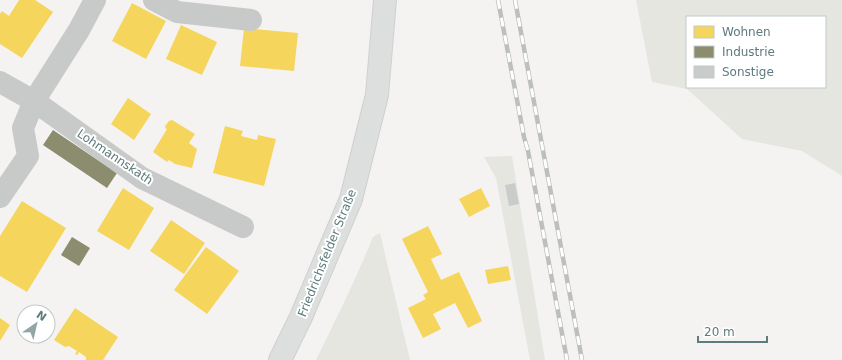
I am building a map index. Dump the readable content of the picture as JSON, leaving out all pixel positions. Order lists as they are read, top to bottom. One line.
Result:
{"streets":{"main road":["Friedrichsfelder Straße"],"street":["Lohmannskath"]},"legend":["Wohnen","Industrie","Sonstige"],"scale_bar":"20 m","north":"top right"}
